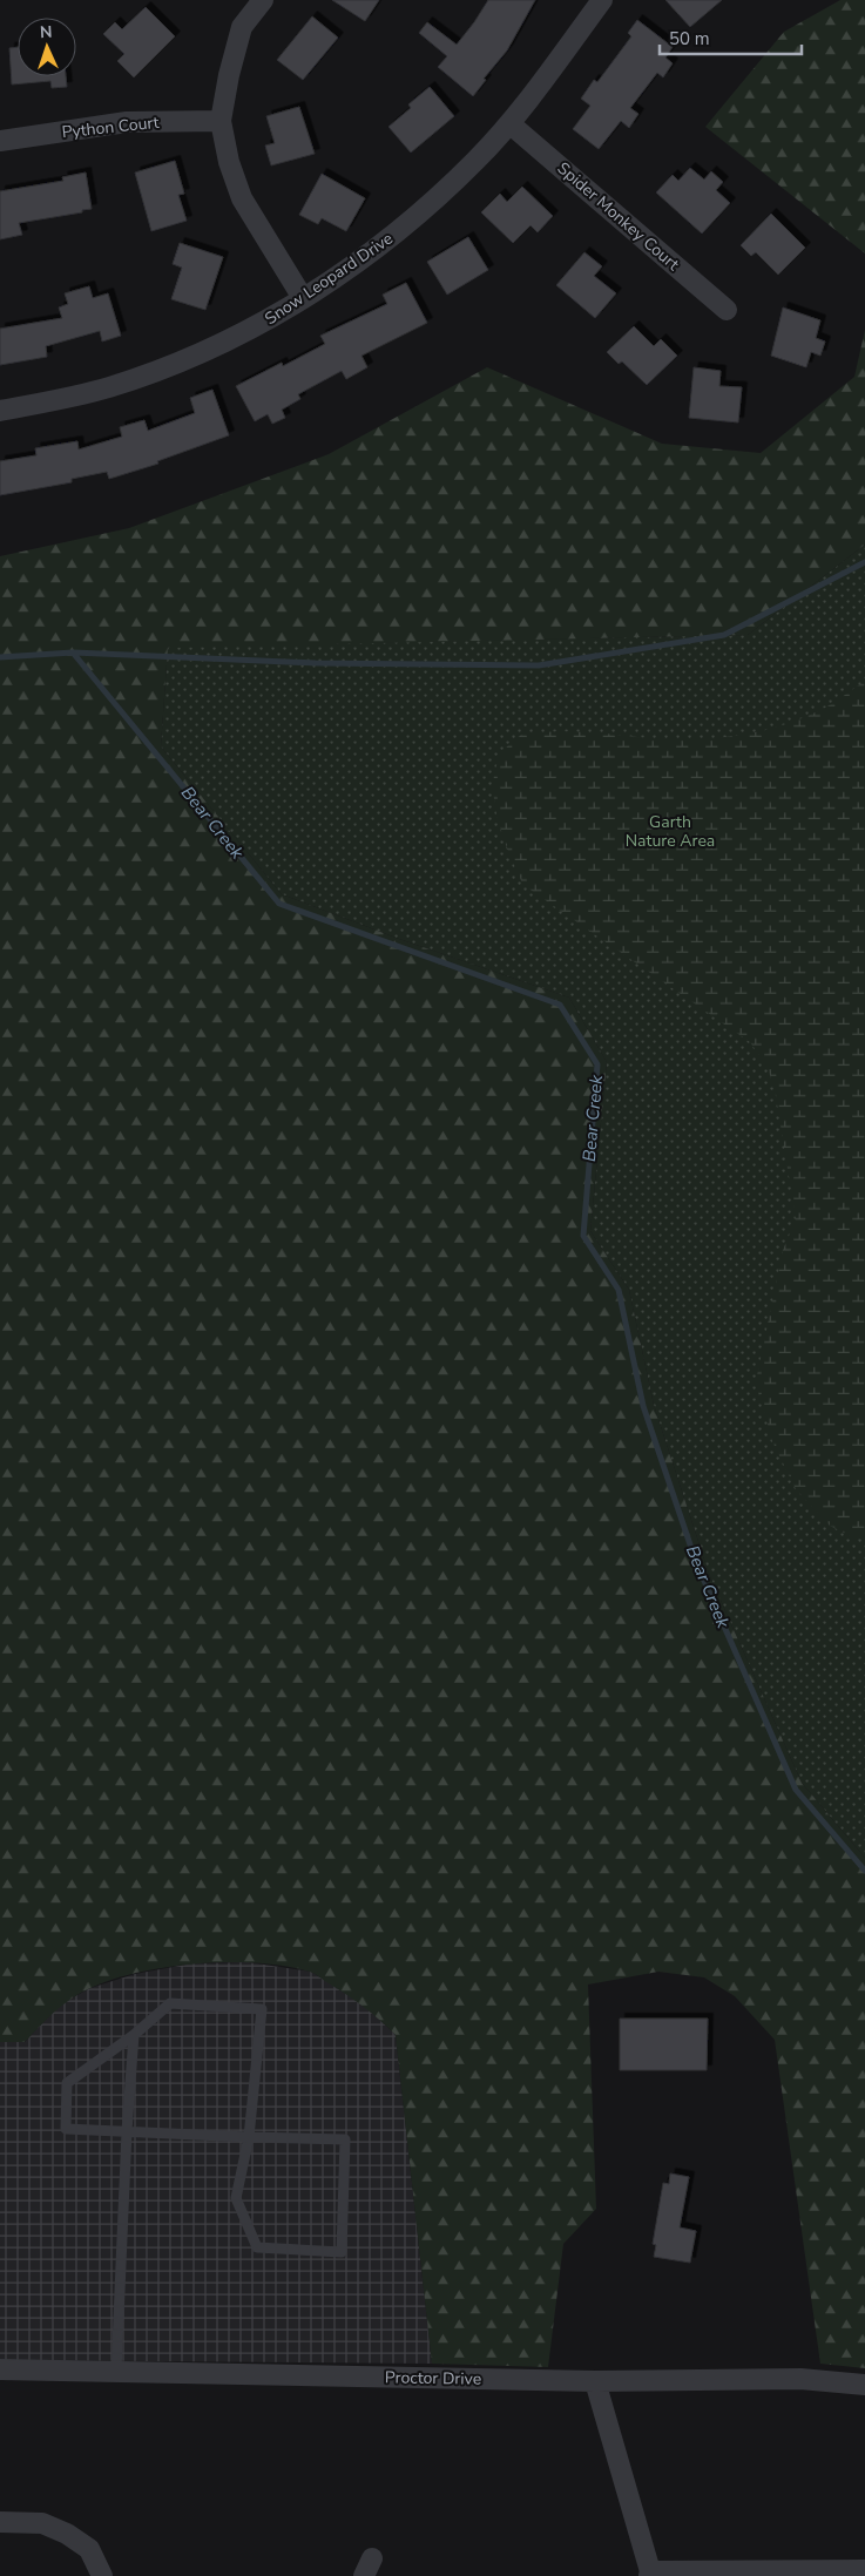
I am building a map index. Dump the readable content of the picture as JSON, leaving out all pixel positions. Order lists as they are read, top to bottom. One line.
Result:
{"streets":{"street":["Python Court","Spider Monkey Court","Snow Leopard Drive","Proctor Drive"]},"crossings":[["Spider Monkey Court","Snow Leopard Drive"]],"water":["Bear Creek"],"parks":["Garth Nature Area"],"scale_bar":"50 m","north":"top"}
